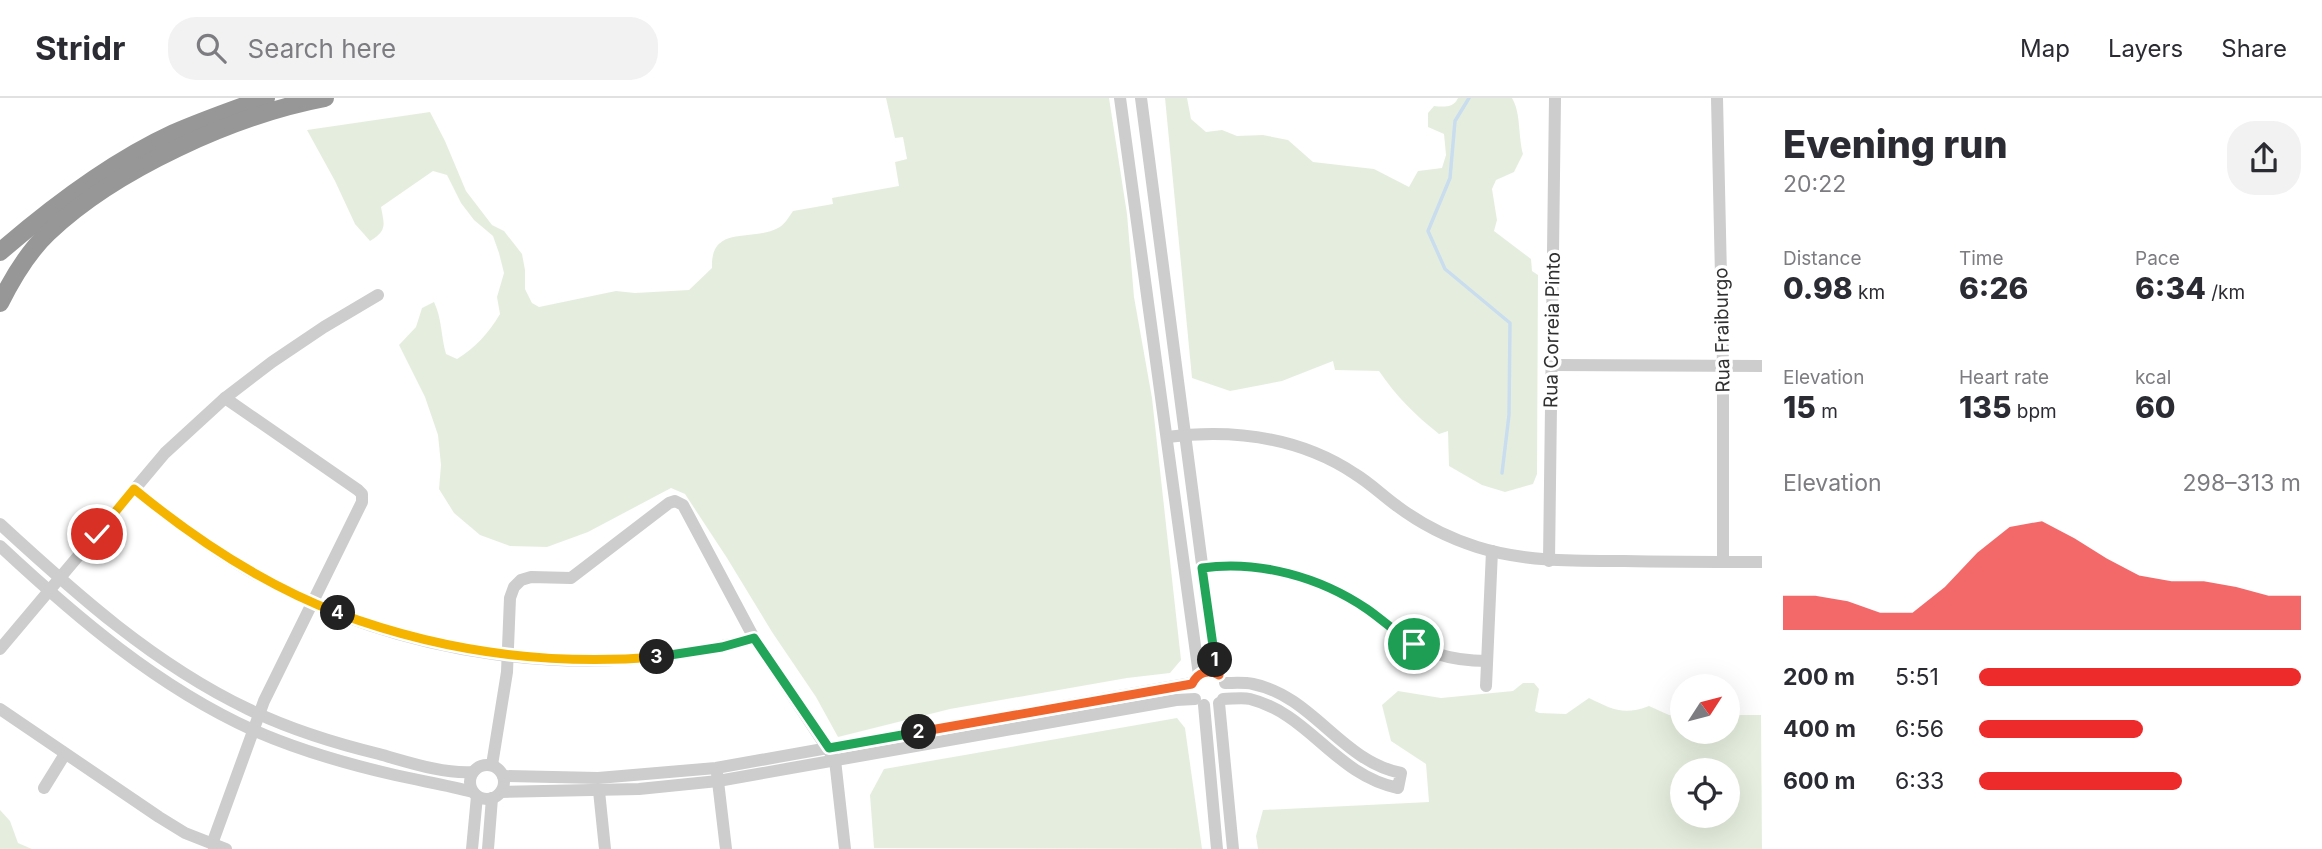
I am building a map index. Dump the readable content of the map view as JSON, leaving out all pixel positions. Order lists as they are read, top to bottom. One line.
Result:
{"streets":{"street":["Rua Correia Pinto","Rua Fraiburgo"]},"north":"top right","page":{"header":"Stridr","search":"Search here","nav":["Map","Layers","Share"],"heading":["Evening run","20:22"],"stats":[["Distance","0.98 km"],["Time","6:26"],["Pace","6:34 /km"],["Elevation","15 m"],["Heart rate","135 bpm"],["kcal","60"]],"chart":["Elevation","298–313 m"],"pins":["4","3","1","2"],"list":[{"name":"200 m","note":"5:51"},{"name":"400 m","note":"6:56"},{"name":"600 m","note":"6:33"}]}}
